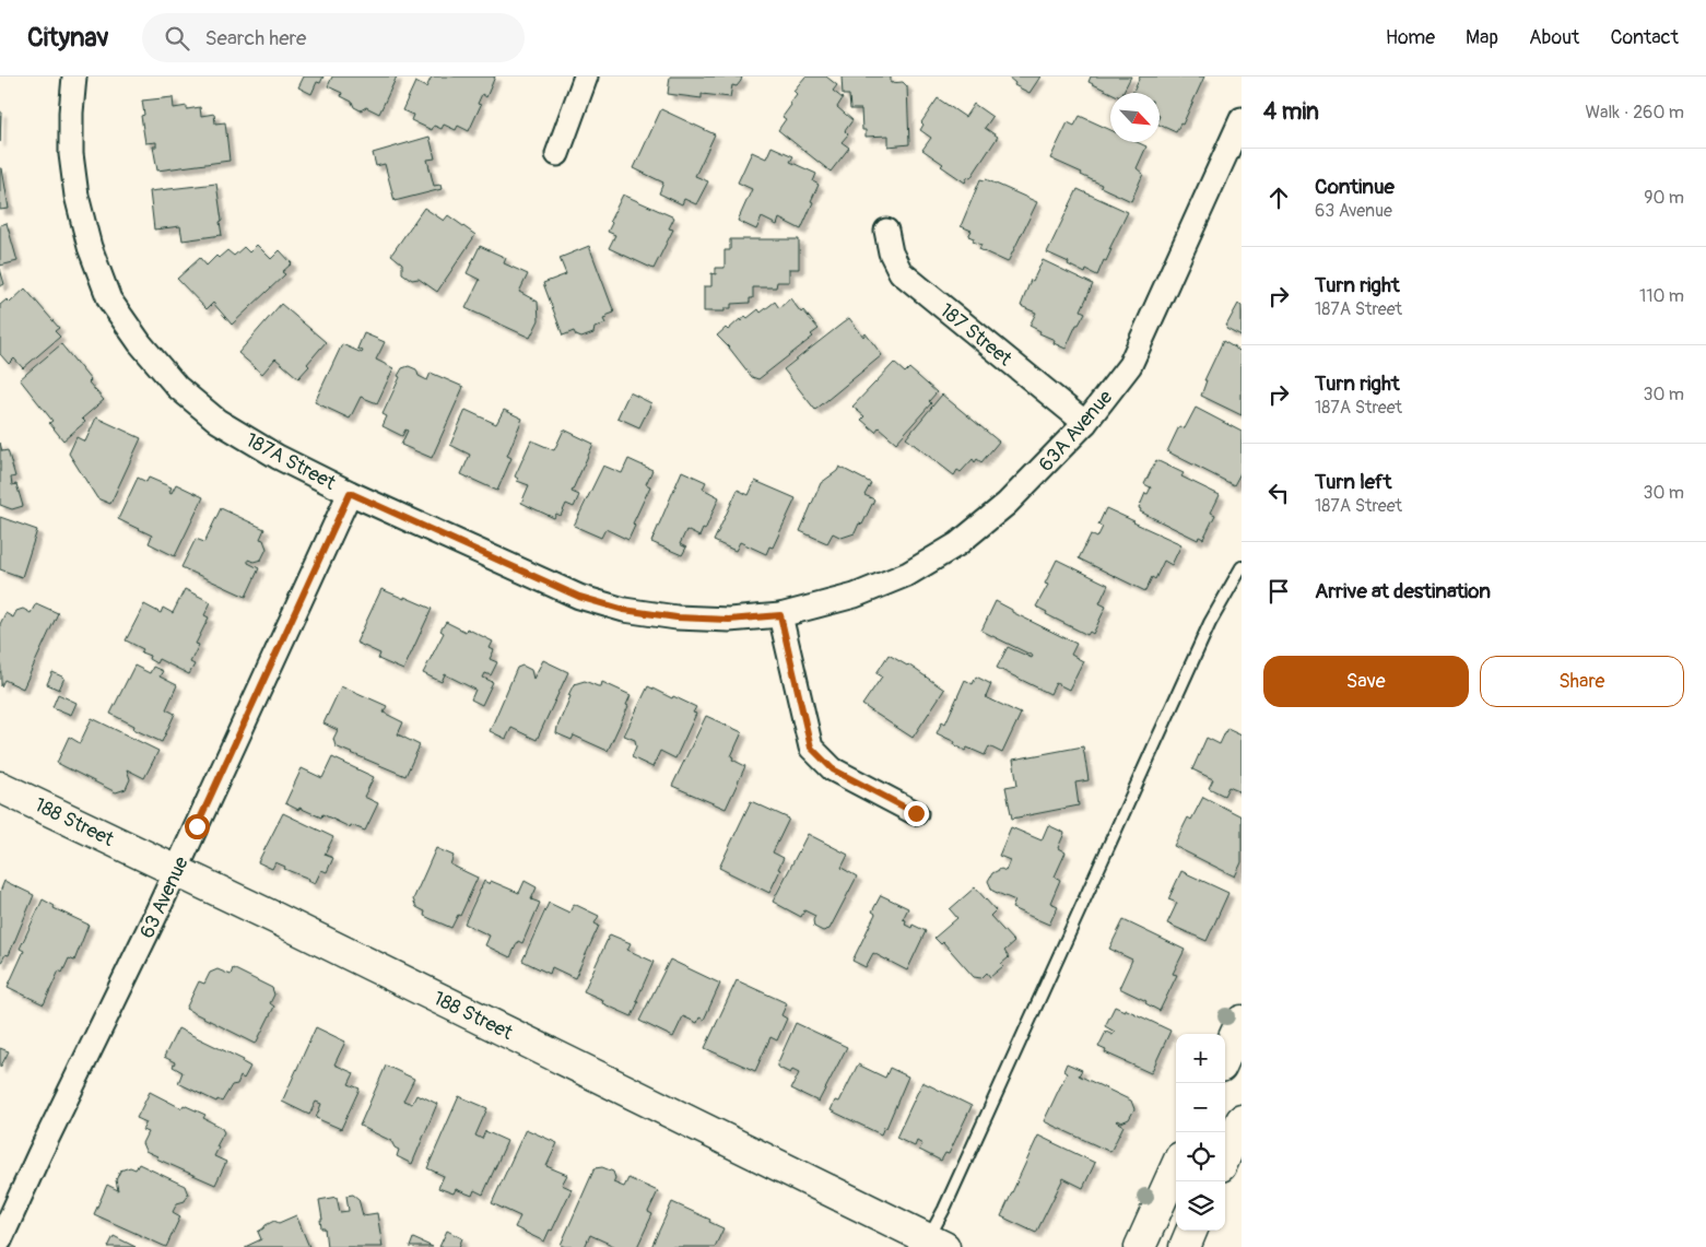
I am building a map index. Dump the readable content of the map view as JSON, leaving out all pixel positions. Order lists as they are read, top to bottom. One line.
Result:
{"streets":{"street":["187 Street","63A Avenue","187A Street","188 Street","63 Avenue"]},"crossings":[["187 Street","63A Avenue"],["63A Avenue","187A Street"],["187A Street","63 Avenue"],["188 Street","63 Avenue"]],"north":"bottom right","page":{"header":"Citynav","search":"Search here","nav":["Home","Map","About","Contact"],"heading":["4 min","Walk · 260 m"],"list":[["Continue","63 Avenue","90 m"],["Turn right","187A Street","110 m"],["Turn right","187A Street","30 m"],["Turn left","187A Street","30 m"],"Arrive at destination"],"buttons":["Save","Share"],"map_buttons":["+","−"]}}
